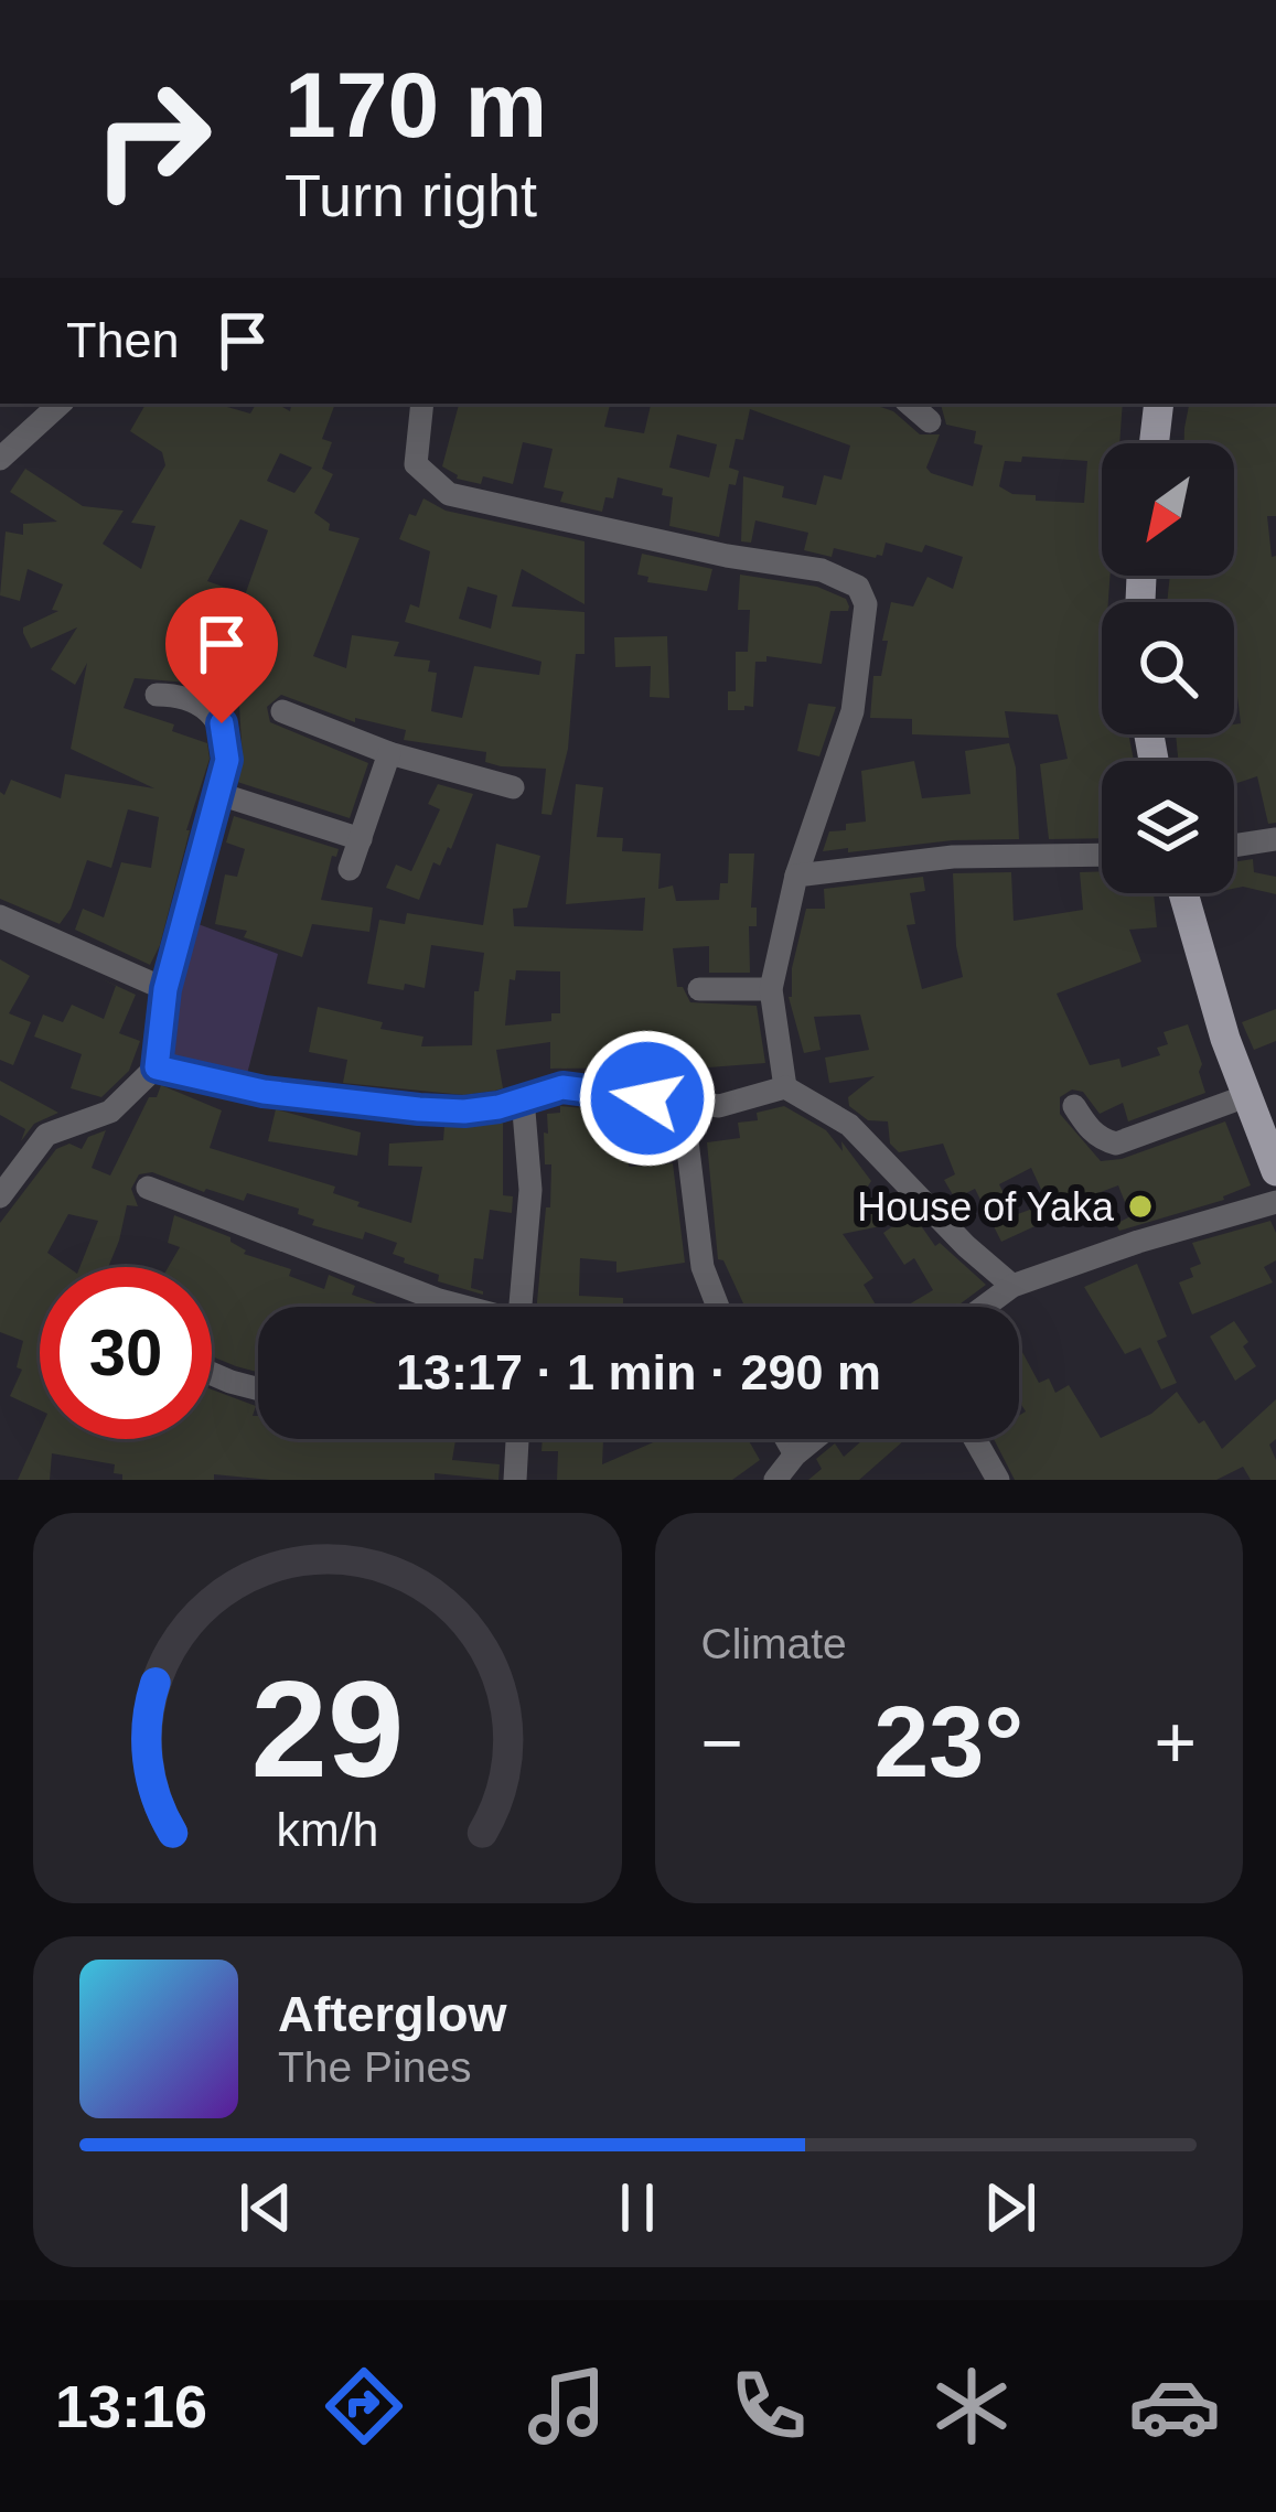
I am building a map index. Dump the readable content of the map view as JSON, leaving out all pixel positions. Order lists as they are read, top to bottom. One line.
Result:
{"places":["House of Yaka"],"north":"bottom left","page":{"turn":["170 m","Turn right"],"then":"Then","limit":"30","trip":"13:17 · 1 min · 290 m","tile":"Climate","heat":["−","23°","+"],"song":["Afterglow","The Pines"],"tabs":"13:16","gauge":["29","km/h"]}}
